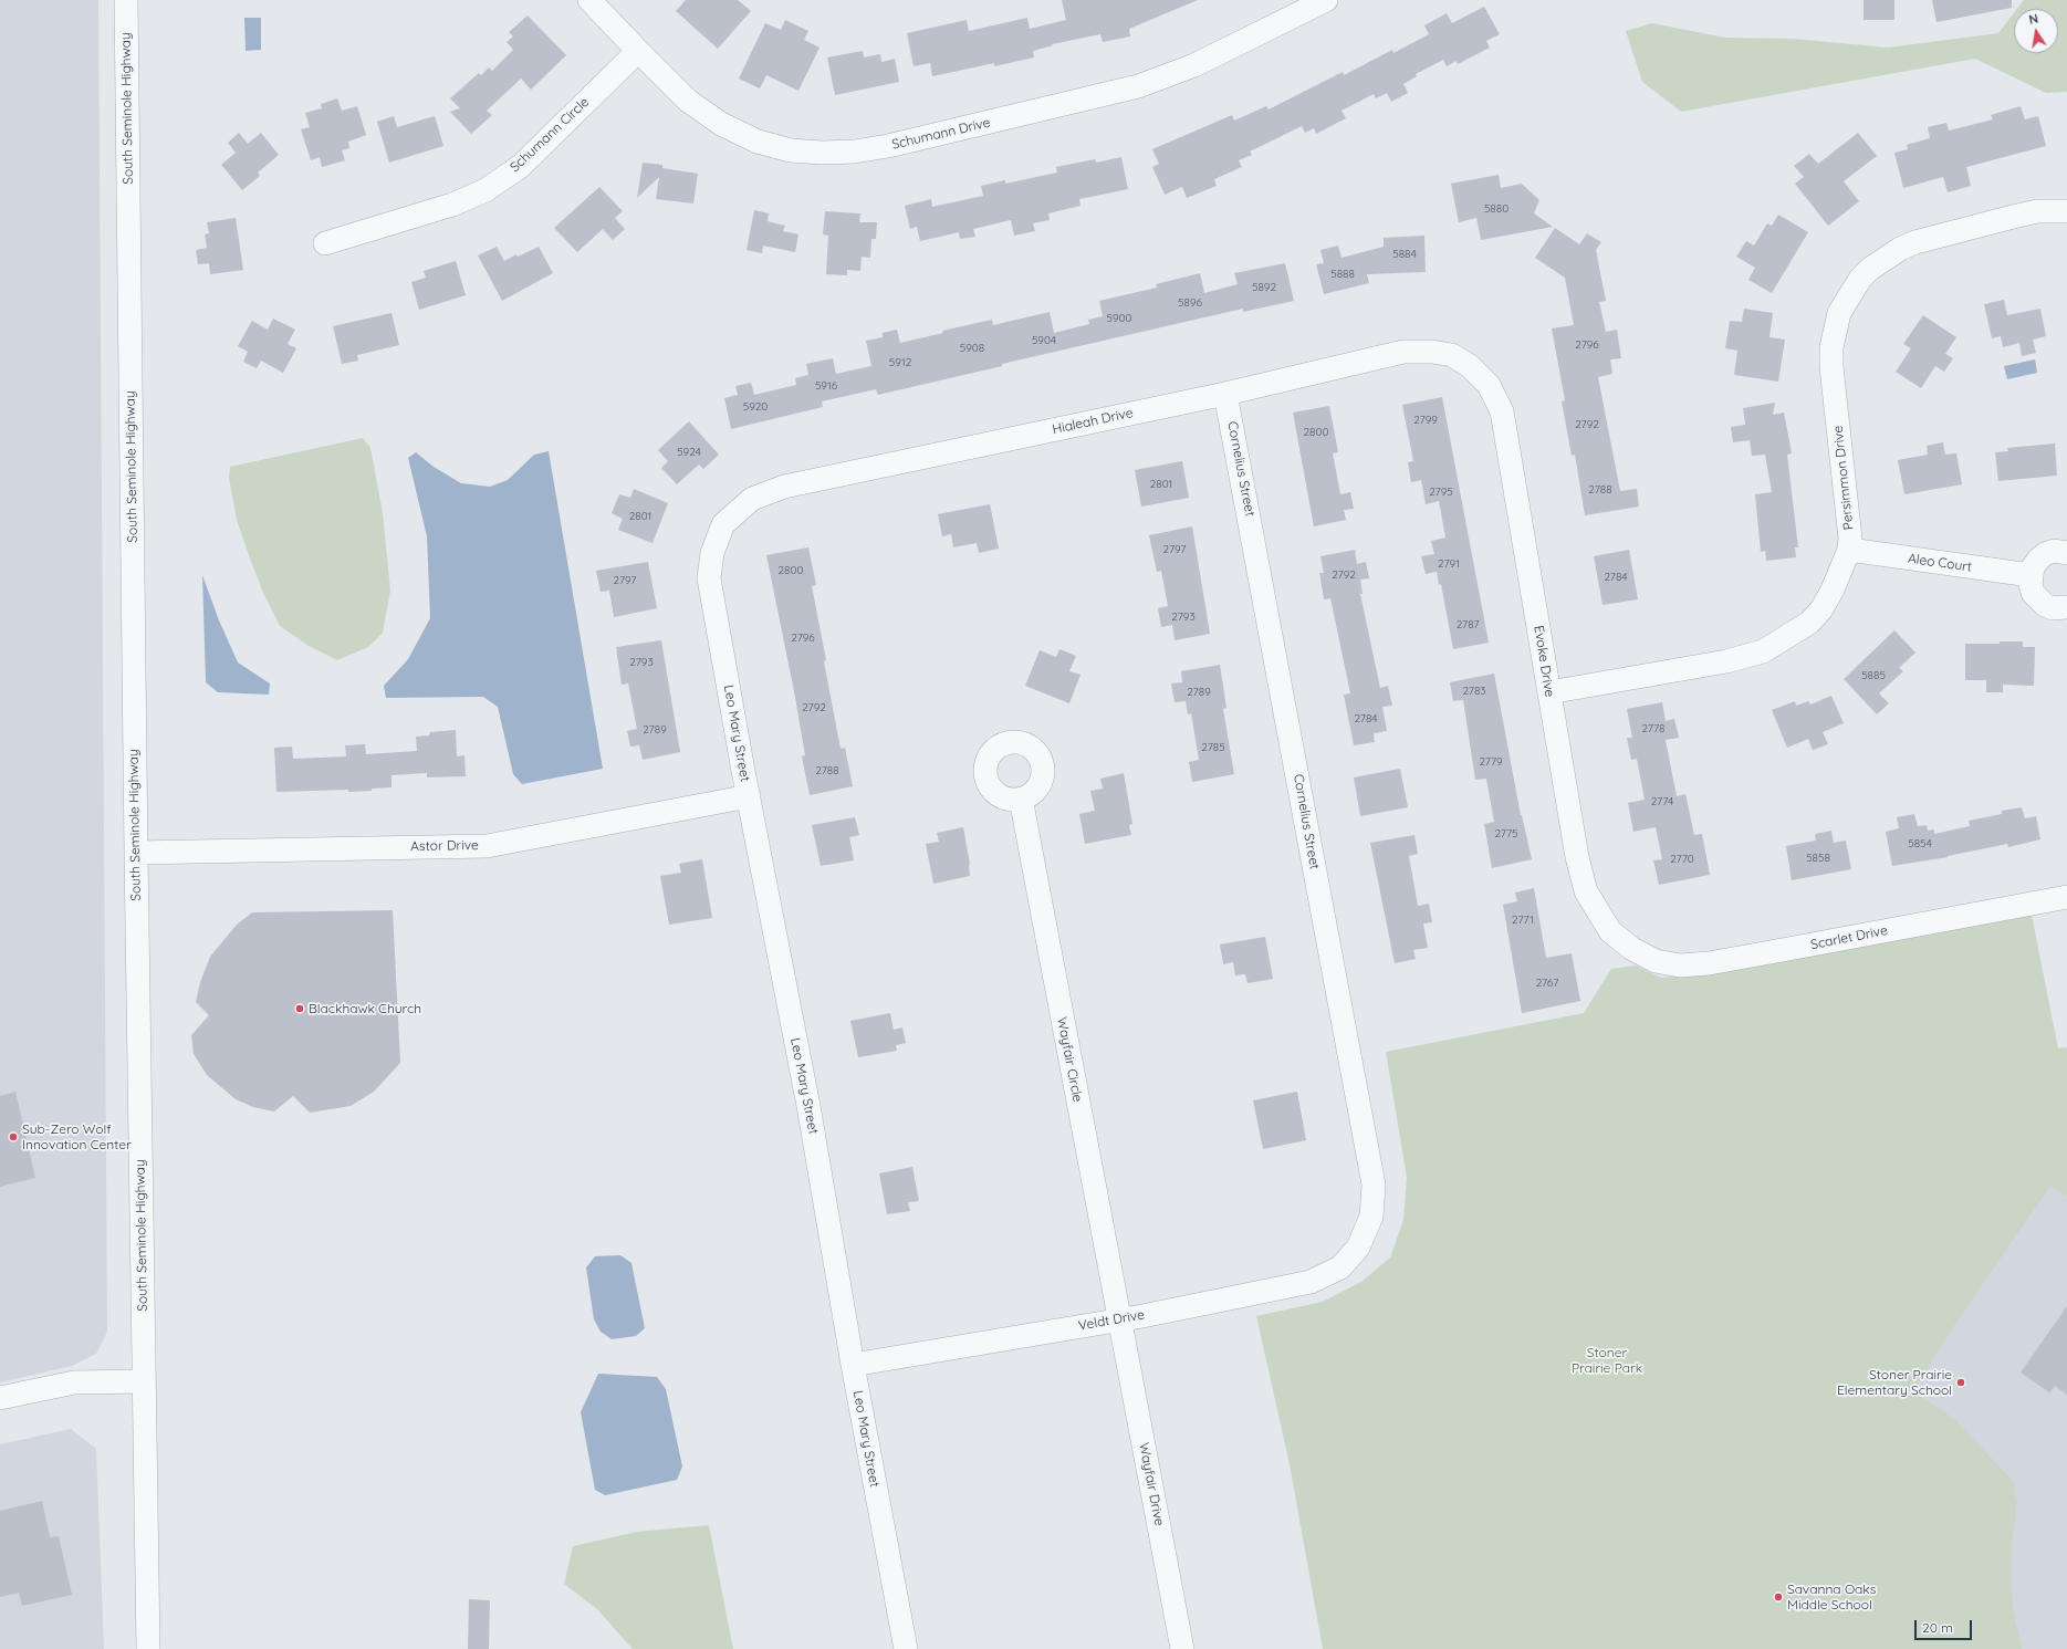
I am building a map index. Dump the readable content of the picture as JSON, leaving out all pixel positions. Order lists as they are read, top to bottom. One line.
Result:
{"streets":{"street":["South Seminole Highway","Schumann Drive","Schumann Circle","Hialeah Drive","Cornelius Street","Persimmon Drive","Aleo Court","Evoke Drive","Leo Mary Street","Astor Drive","Scarlet Drive","Wayfair Circle","Veldt Drive","Wayfair Drive"]},"crossings":[["South Seminole Highway","Astor Drive"],["Schumann Drive","Schumann Circle"],["Hialeah Drive","Cornelius Street"],["Hialeah Drive","Evoke Drive"],["Hialeah Drive","Leo Mary Street"],["Cornelius Street","Veldt Drive"],["Persimmon Drive","Aleo Court"],["Persimmon Drive","Evoke Drive"],["Evoke Drive","Scarlet Drive"],["Leo Mary Street","Astor Drive"],["Leo Mary Street","Veldt Drive"],["Wayfair Circle","Veldt Drive"],["Wayfair Circle","Wayfair Drive"],["Veldt Drive","Wayfair Drive"]],"parks":["Stoner Prairie Park"],"places":["Blackhawk Church","Sub-Zero Wolf Innovation Center","Stoner Prairie Elementary School","Savanna Oaks Middle School"],"house_numbers":["5880","5884","5888","5892","5896","5900","5904","2796","5908","5912","5916","5920","2799","2792","2800","5924","2801","2788","2795","2801","2797","2791","2800","2792","2784","2797","2793","2787","2796","2793","5885","2783","2789","2792","2784","2778","2789","2785","2779","2788","2774","2775","5854","5858","2770","2771","2767"],"scale_bar":"20 m","north":"top"}
